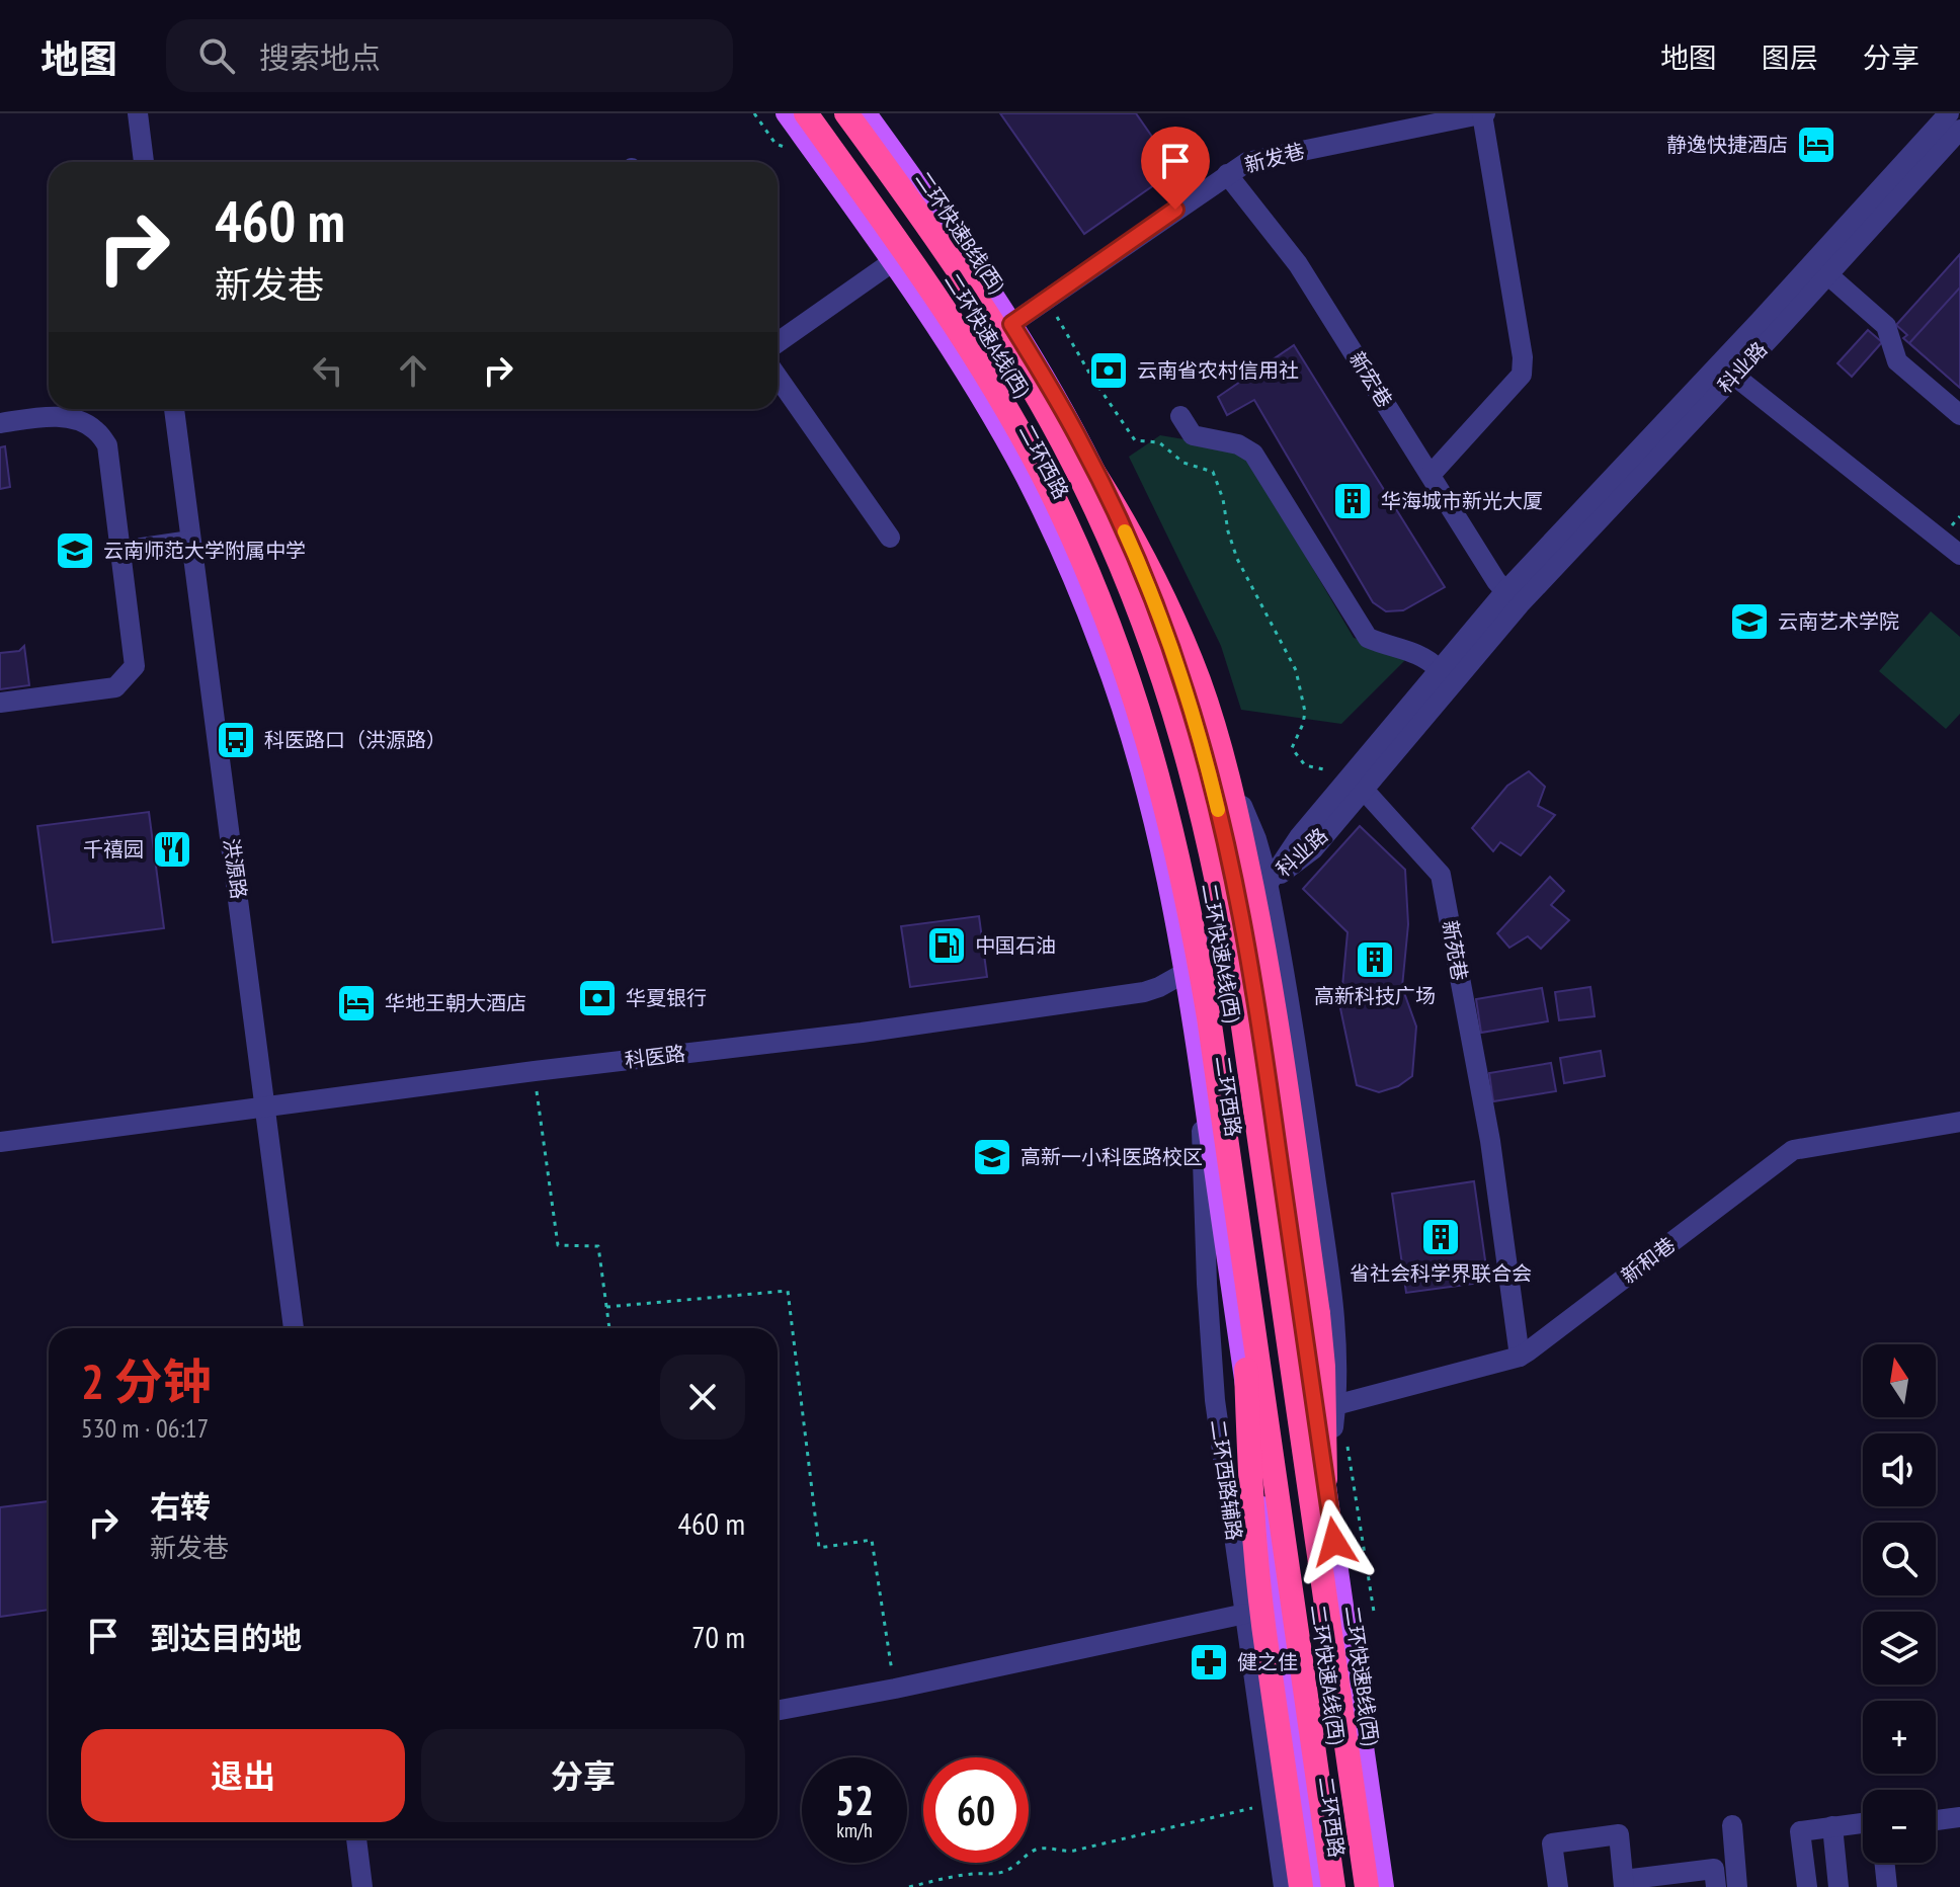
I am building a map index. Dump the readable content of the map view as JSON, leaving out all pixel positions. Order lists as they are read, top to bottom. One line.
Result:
{"streets":{"highway":["二环快速B线(西)","二环快速A线(西)"],"main road":["二环西路"],"street":["新发巷","科业路","新宏巷","洪源路","新苑巷","科医路","新和巷","二环西路辅路"]},"crossings":[["新发巷","新宏巷"],["新发巷","二环西路"],["科业路","新宏巷"],["科业路","新苑巷"],["科业路","科医路"],["二环西路","科医路"],["二环西路","二环西路辅路"],["洪源路","科医路"],["新苑巷","新和巷"]],"places":{"hotel":["静逸快捷酒店","华地王朝大酒店"],"bank":["云南省农村信用社","华夏银行"],"building":["华海城市新光大厦","高新科技广场","省社会科学界联合会"],"school or university":["云南师范大学附属中学","云南艺术学院","高新一小科医路校区"],"bus stop":["科医路口（洪源路）"],"restaurant":["千禧园"],"fuel station":["中国石油"],"pharmacy":["健之佳"]},"north":"top","page":{"header":"地图","search":"搜索地点","nav":["地图","图层","分享"],"turn":["460 m","新发巷"],"heading":["2 分钟","530 m · 06:17"],"map_buttons":["+","−"],"list":[{"name":"右转","note":"新发巷","value":"460 m"},{"name":"到达目的地","value":"70 m"}],"buttons":["退出","分享"],"speed":"52 km/h","limit":"60"}}
